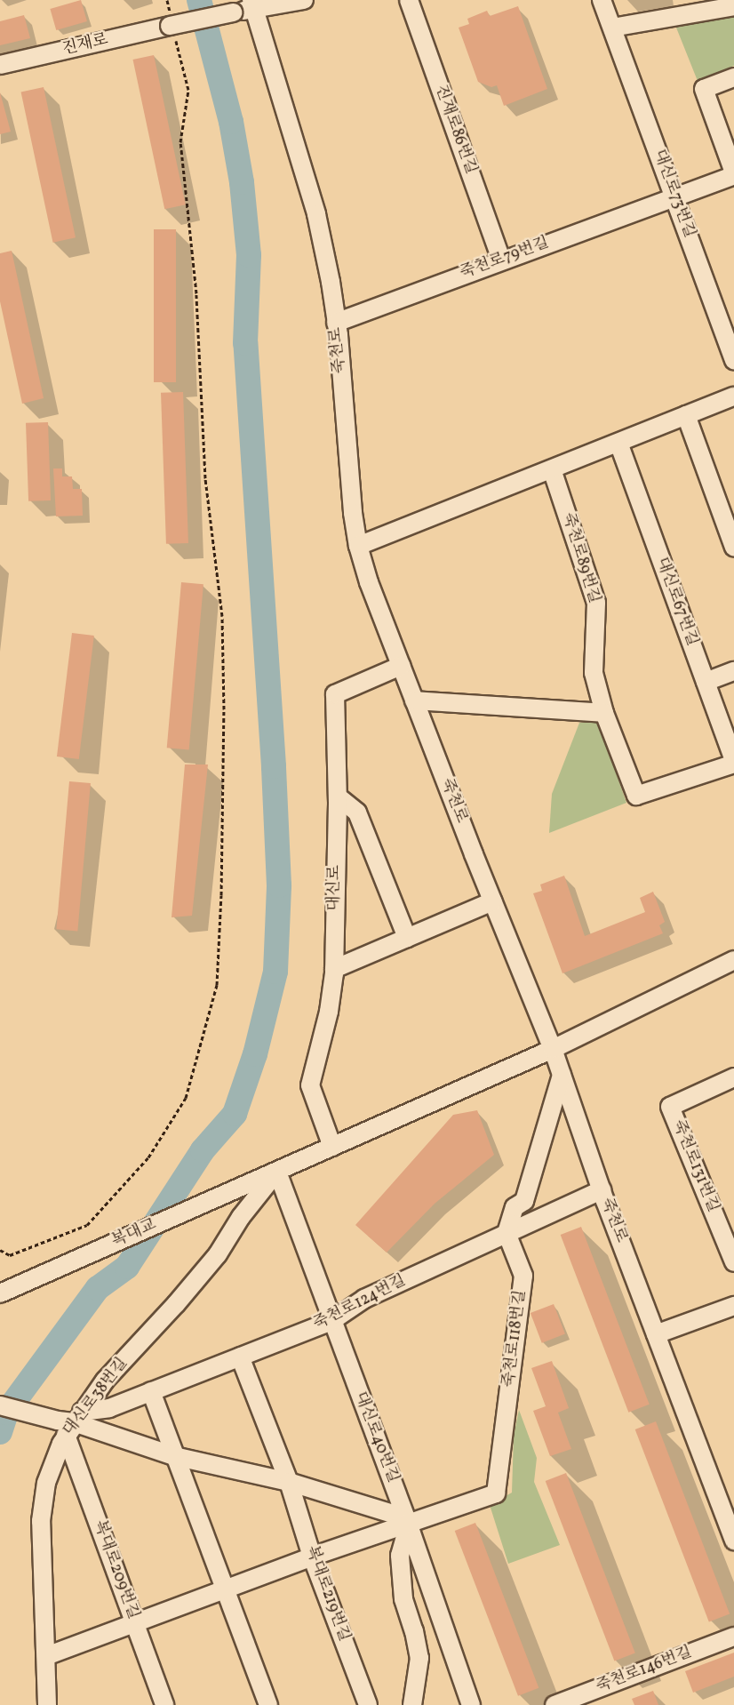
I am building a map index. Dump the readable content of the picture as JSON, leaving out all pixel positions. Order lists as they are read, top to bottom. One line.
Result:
{"streets":{"street":["진재로","진재로86번길","대신로73번길","죽천로79번길","죽천로","죽천로89번길","대신로67번길","대신로","죽천로131번길","복대교","죽천로124번길","죽천로118번길","대신로38번길","대신로40번길","복대로209번길","복대로219번길","죽천로146번길"]},"crossings":[["진재로","죽천로"],["진재로86번길","죽천로79번길"],["대신로73번길","죽천로79번길"],["죽천로79번길","죽천로"],["죽천로","대신로"],["죽천로","죽천로124번길"],["죽천로89번길","대신로67번길"],["복대교","대신로38번길"],["복대교","대신로40번길"],["죽천로124번길","죽천로118번길"],["죽천로124번길","대신로38번길"],["죽천로124번길","대신로40번길"],["죽천로124번길","복대로209번길"],["죽천로124번길","복대로219번길"],["죽천로118번길","대신로38번길"],["죽천로118번길","대신로40번길"],["죽천로118번길","복대로209번길"],["죽천로118번길","복대로219번길"],["대신로38번길","대신로40번길"],["대신로38번길","복대로209번길"]]}
